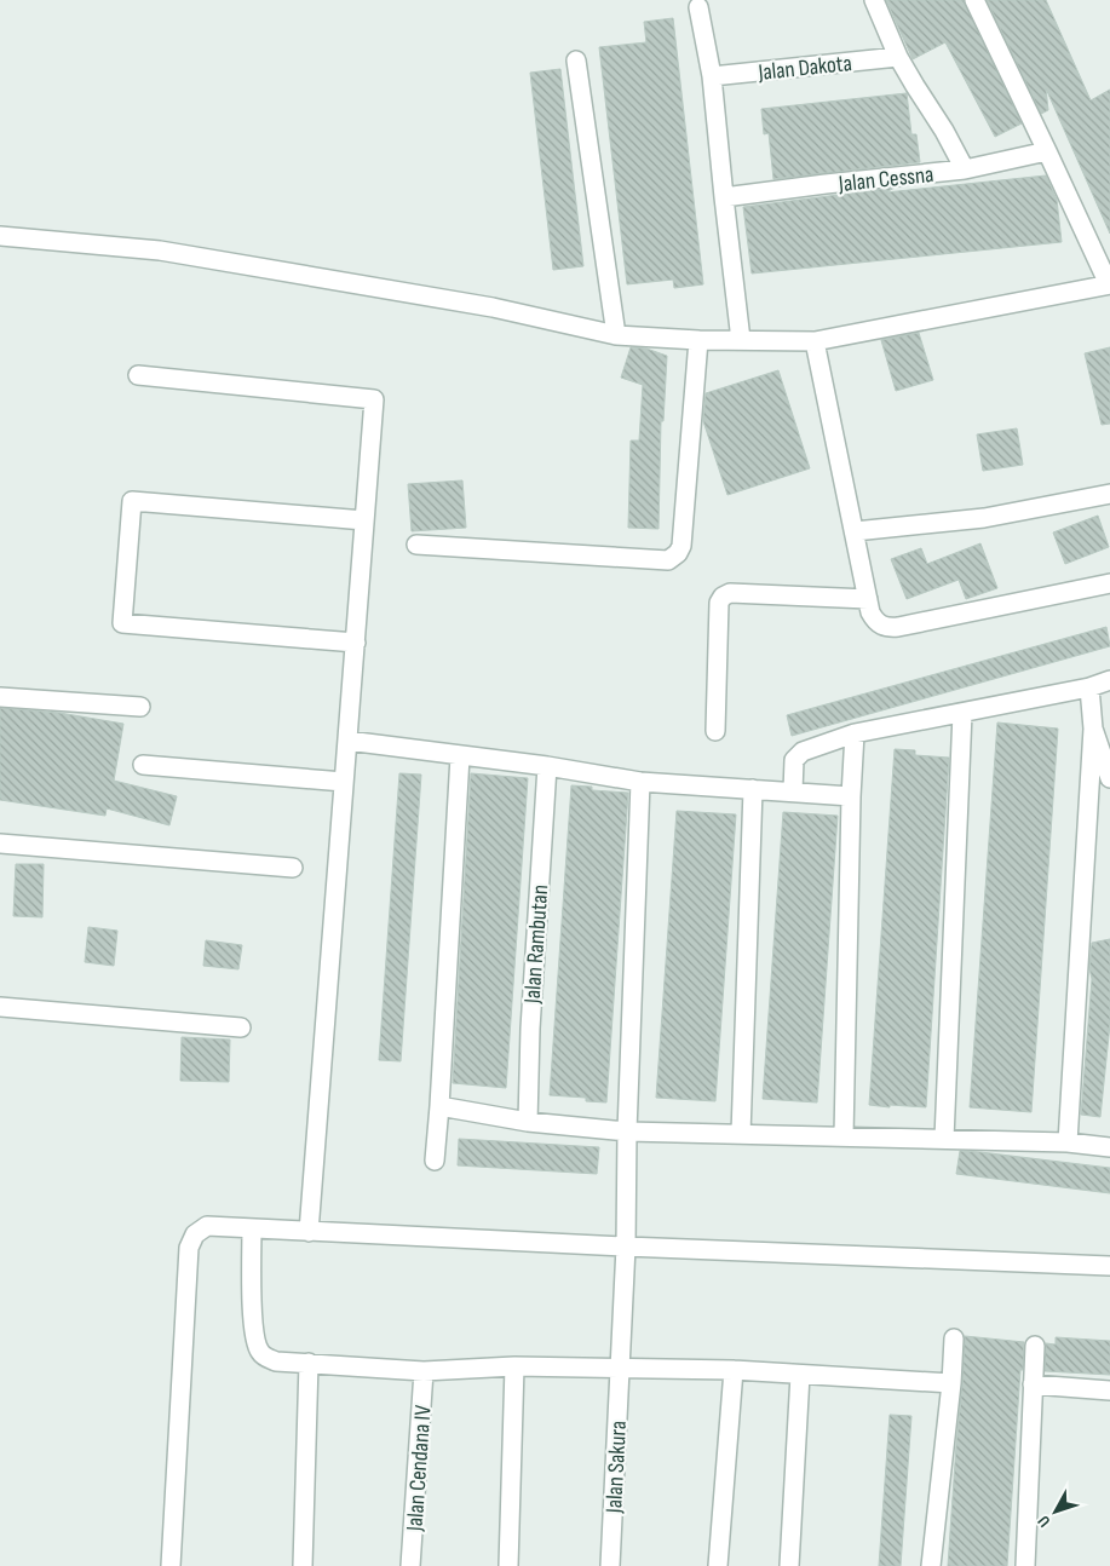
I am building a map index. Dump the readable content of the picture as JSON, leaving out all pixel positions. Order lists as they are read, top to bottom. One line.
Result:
{"streets":{"street":["Jalan Dakota","Jalan Cessna","Jalan Rambutan","Jalan Sakura","Jalan Cendana IV"]},"north":"bottom left"}
